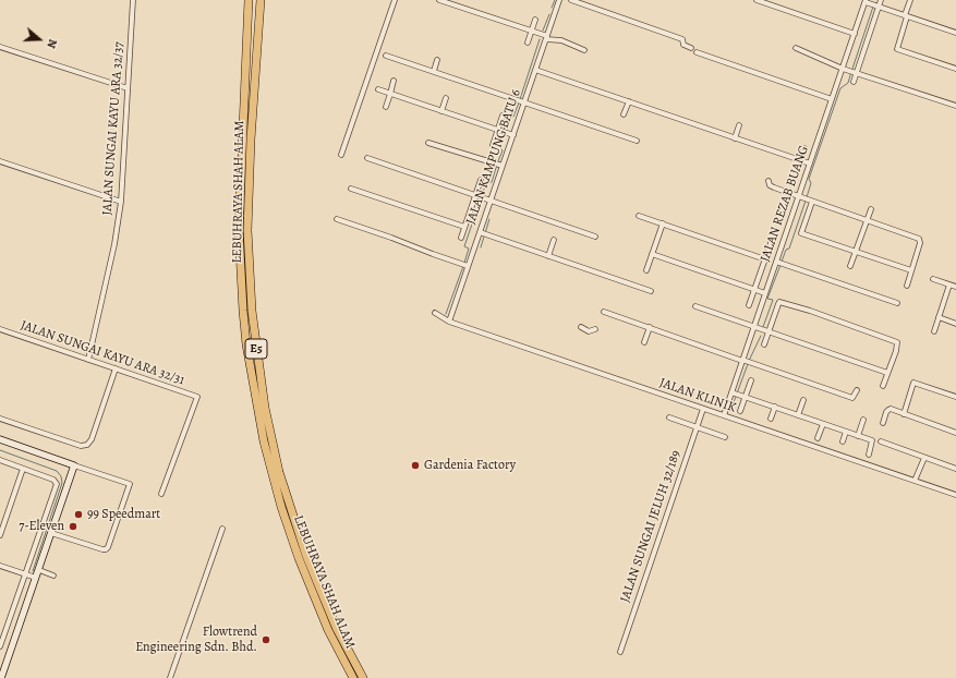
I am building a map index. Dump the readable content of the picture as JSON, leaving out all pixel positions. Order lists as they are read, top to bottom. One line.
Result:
{"streets":{"highway":["LEBUHRAYA SHAH ALAM","E5"],"street":["JALAN SUNGAI KAYU ARA 32/37","JALAN KAMPUNG BATU 6","JALAN REZAB BUANG","JALAN SUNGAI KAYU ARA 32/31","JALAN KLINIK","JALAN SUNGAI JELUH 32/189"]},"crossings":[["JALAN SUNGAI KAYU ARA 32/37","JALAN SUNGAI KAYU ARA 32/31"],["JALAN KAMPUNG BATU 6","JALAN KLINIK"],["JALAN REZAB BUANG","JALAN KLINIK"],["JALAN KLINIK","JALAN SUNGAI JELUH 32/189"]],"places":["Gardenia Factory","99 Speedmart","7-Eleven","Flowtrend Engineering Sdn. Bhd."],"north":"right"}
